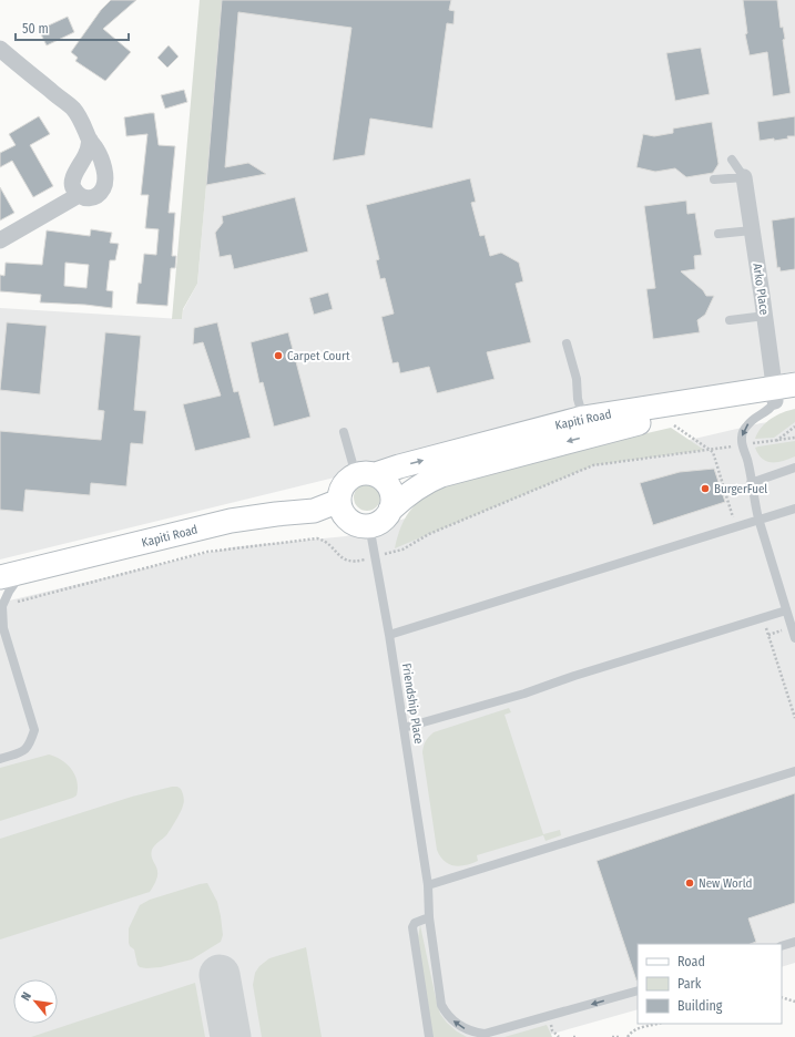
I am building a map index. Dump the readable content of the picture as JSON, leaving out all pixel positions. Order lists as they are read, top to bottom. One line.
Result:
{"streets":{"main road":["Kapiti Road"],"street":["Arko Place"],"lane":["Friendship Place"]},"crossings":[["Arko Place","Kapiti Road"],["Kapiti Road","Friendship Place"]],"places":["Carpet Court","BurgerFuel","New World"],"legend":["Road","Park","Building"],"scale_bar":"50 m","north":"top left"}
